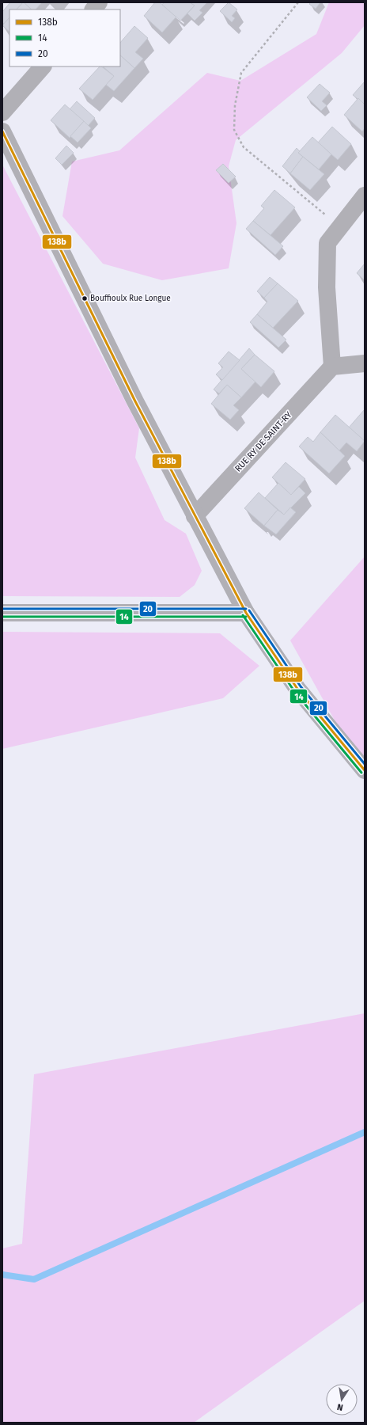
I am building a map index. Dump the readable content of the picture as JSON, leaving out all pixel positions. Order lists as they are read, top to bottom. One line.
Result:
{"streets":{"street":["RUE RY DE SAINT-RY"]},"places":["Bouffioulx Rue Longue"],"lines":["transit line 138b","transit line 20","transit line 14"],"legend":["138b","14","20"],"north":"bottom"}
